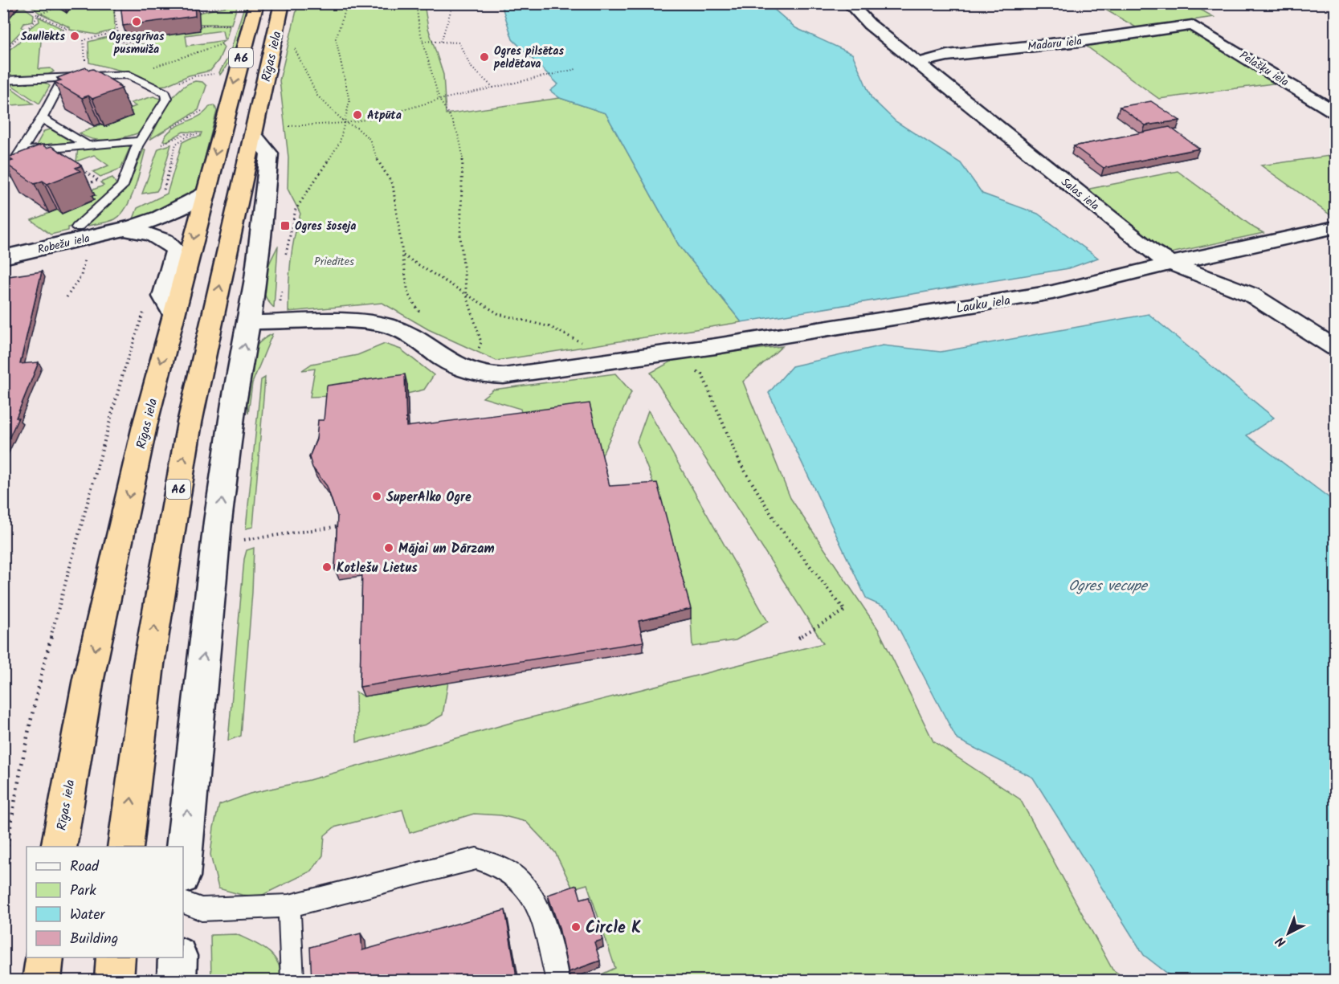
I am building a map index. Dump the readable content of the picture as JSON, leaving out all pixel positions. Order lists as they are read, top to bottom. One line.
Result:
{"streets":{"highway":["Rīgas iela","A6"],"street":["Madaru iela","Pelašķu iela","Salas iela","Robežu iela","Lauku iela"]},"crossings":[["Madaru iela","Pelašķu iela"],["Madaru iela","Salas iela"],["Salas iela","Lauku iela"]],"water":["Ogres vecupe"],"parks":["Priedītes"],"places":{"other":["Ogresgrīvas pusmuiža","Saullēkts","Ogres pilsētas peldētava","Atpūta","SuperAlko Ogre","Mājai un Dārzam","Kotlešu Lietus","Circle K"],"transit":["Ogres šoseja"]},"legend":["Road","Park","Water","Building"],"north":"bottom left"}
